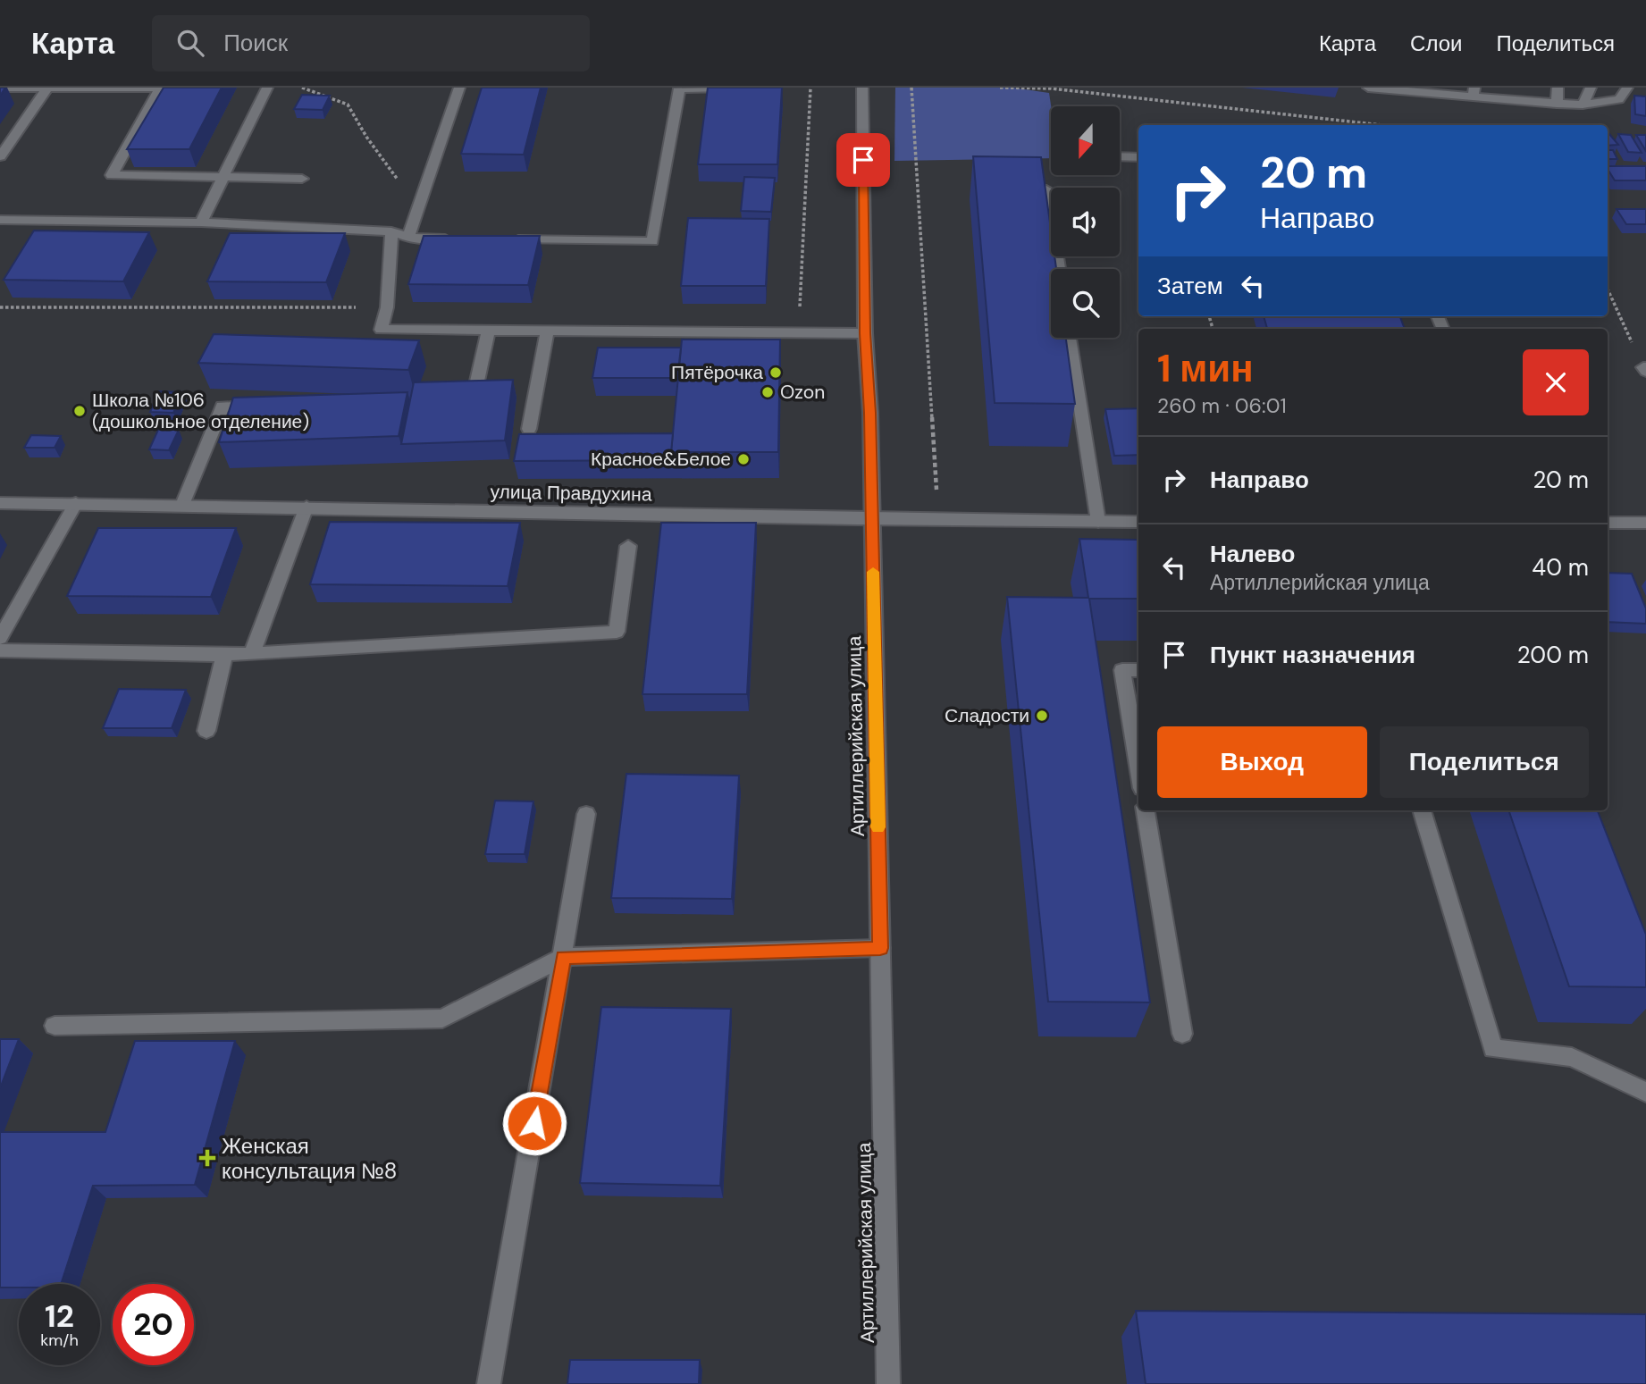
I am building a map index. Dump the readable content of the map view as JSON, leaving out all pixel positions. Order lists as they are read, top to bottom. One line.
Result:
{"streets":{"street":["улица Правдухина","Артиллерийская улица"]},"crossings":[["улица Правдухина","Артиллерийская улица"]],"places":{"other":["Пятёрочка","Ozon","Школа №106 (дошкольное отделение)","Красное&Белое","Сладости"],"health":["Женская консультация №8"]},"north":"bottom","page":{"header":"Карта","search":"Поиск","nav":["Карта","Слои","Поделиться"],"turn":["20 m","Направо"],"then":"Затем","heading":["1 мин","260 m · 06:01"],"list":[{"name":"Направо","value":"20 m"},{"name":"Налево","note":"Артиллерийская улица","value":"40 m"},{"name":"Пункт назначения","value":"200 m"}],"buttons":["Выход","Поделиться"],"speed":"12 km/h","limit":"20"}}
